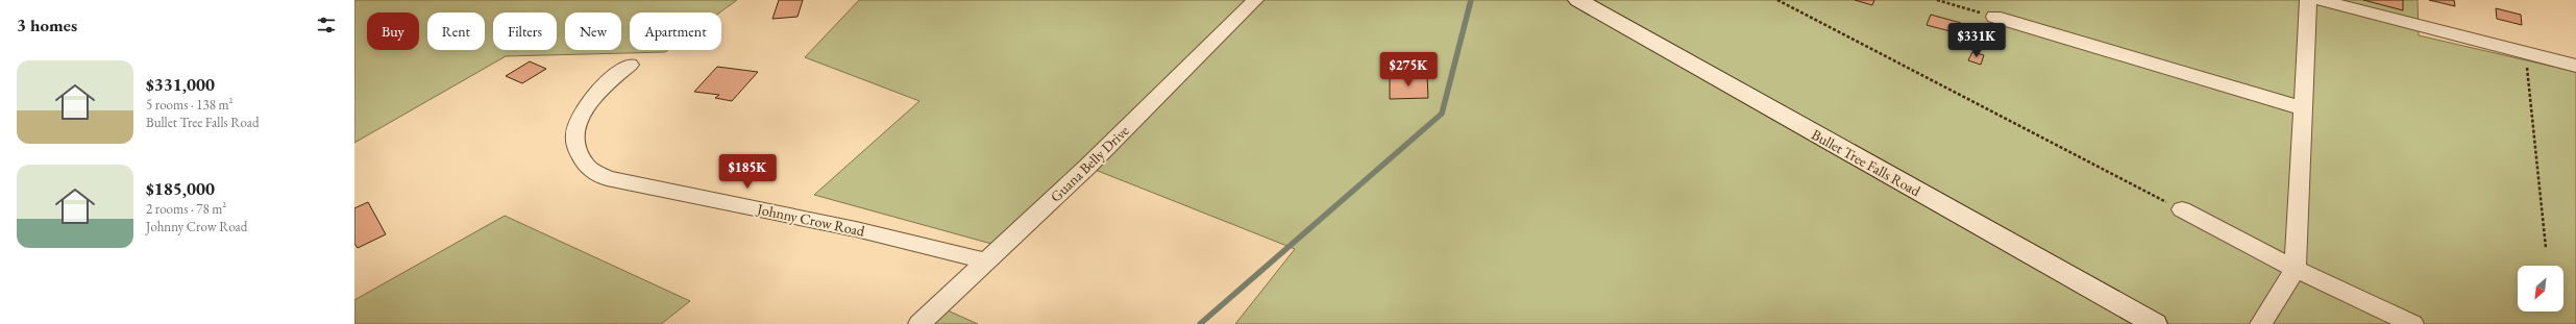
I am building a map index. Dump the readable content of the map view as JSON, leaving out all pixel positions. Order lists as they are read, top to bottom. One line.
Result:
{"streets":{"main road":["Bullet Tree Falls Road"],"street":["Guana Belly Drive","Johnny Crow Road"]},"crossings":[["Guana Belly Drive","Johnny Crow Road"]],"north":"bottom left","page":{"heading":"3 homes","chip":["Buy","Rent","Filters","New","Apartment"],"price":["$331K","$275K","$185K"],"list":[{"name":"$331,000","note":"5 rooms · 138 m² · Bullet Tree Falls Road"},{"name":"$185,000","note":"2 rooms · 78 m² · Johnny Crow Road"}]}}
